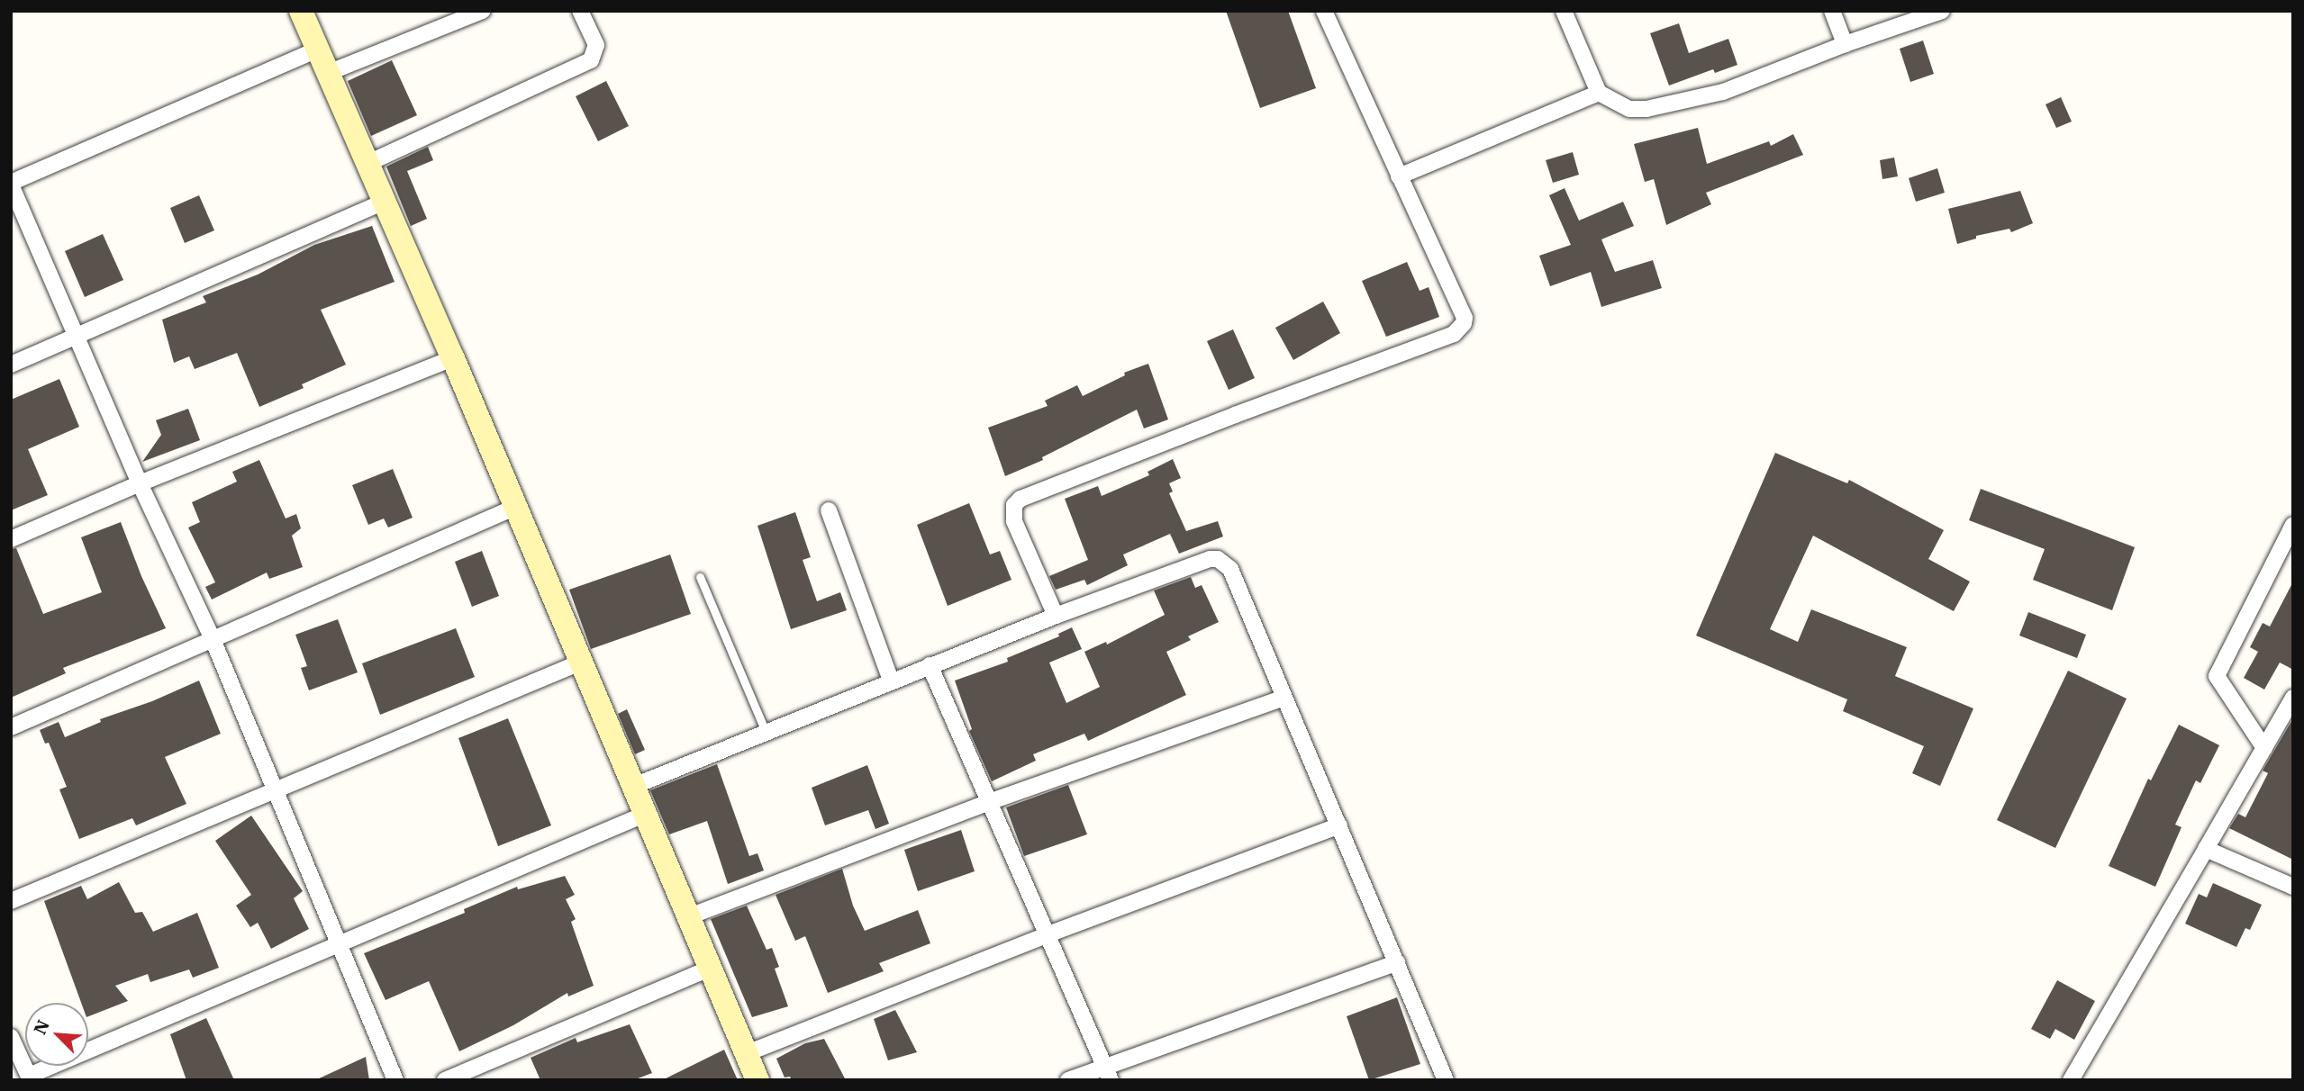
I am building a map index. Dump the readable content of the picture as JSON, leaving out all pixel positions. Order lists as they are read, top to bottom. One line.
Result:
{"north":"top left"}
